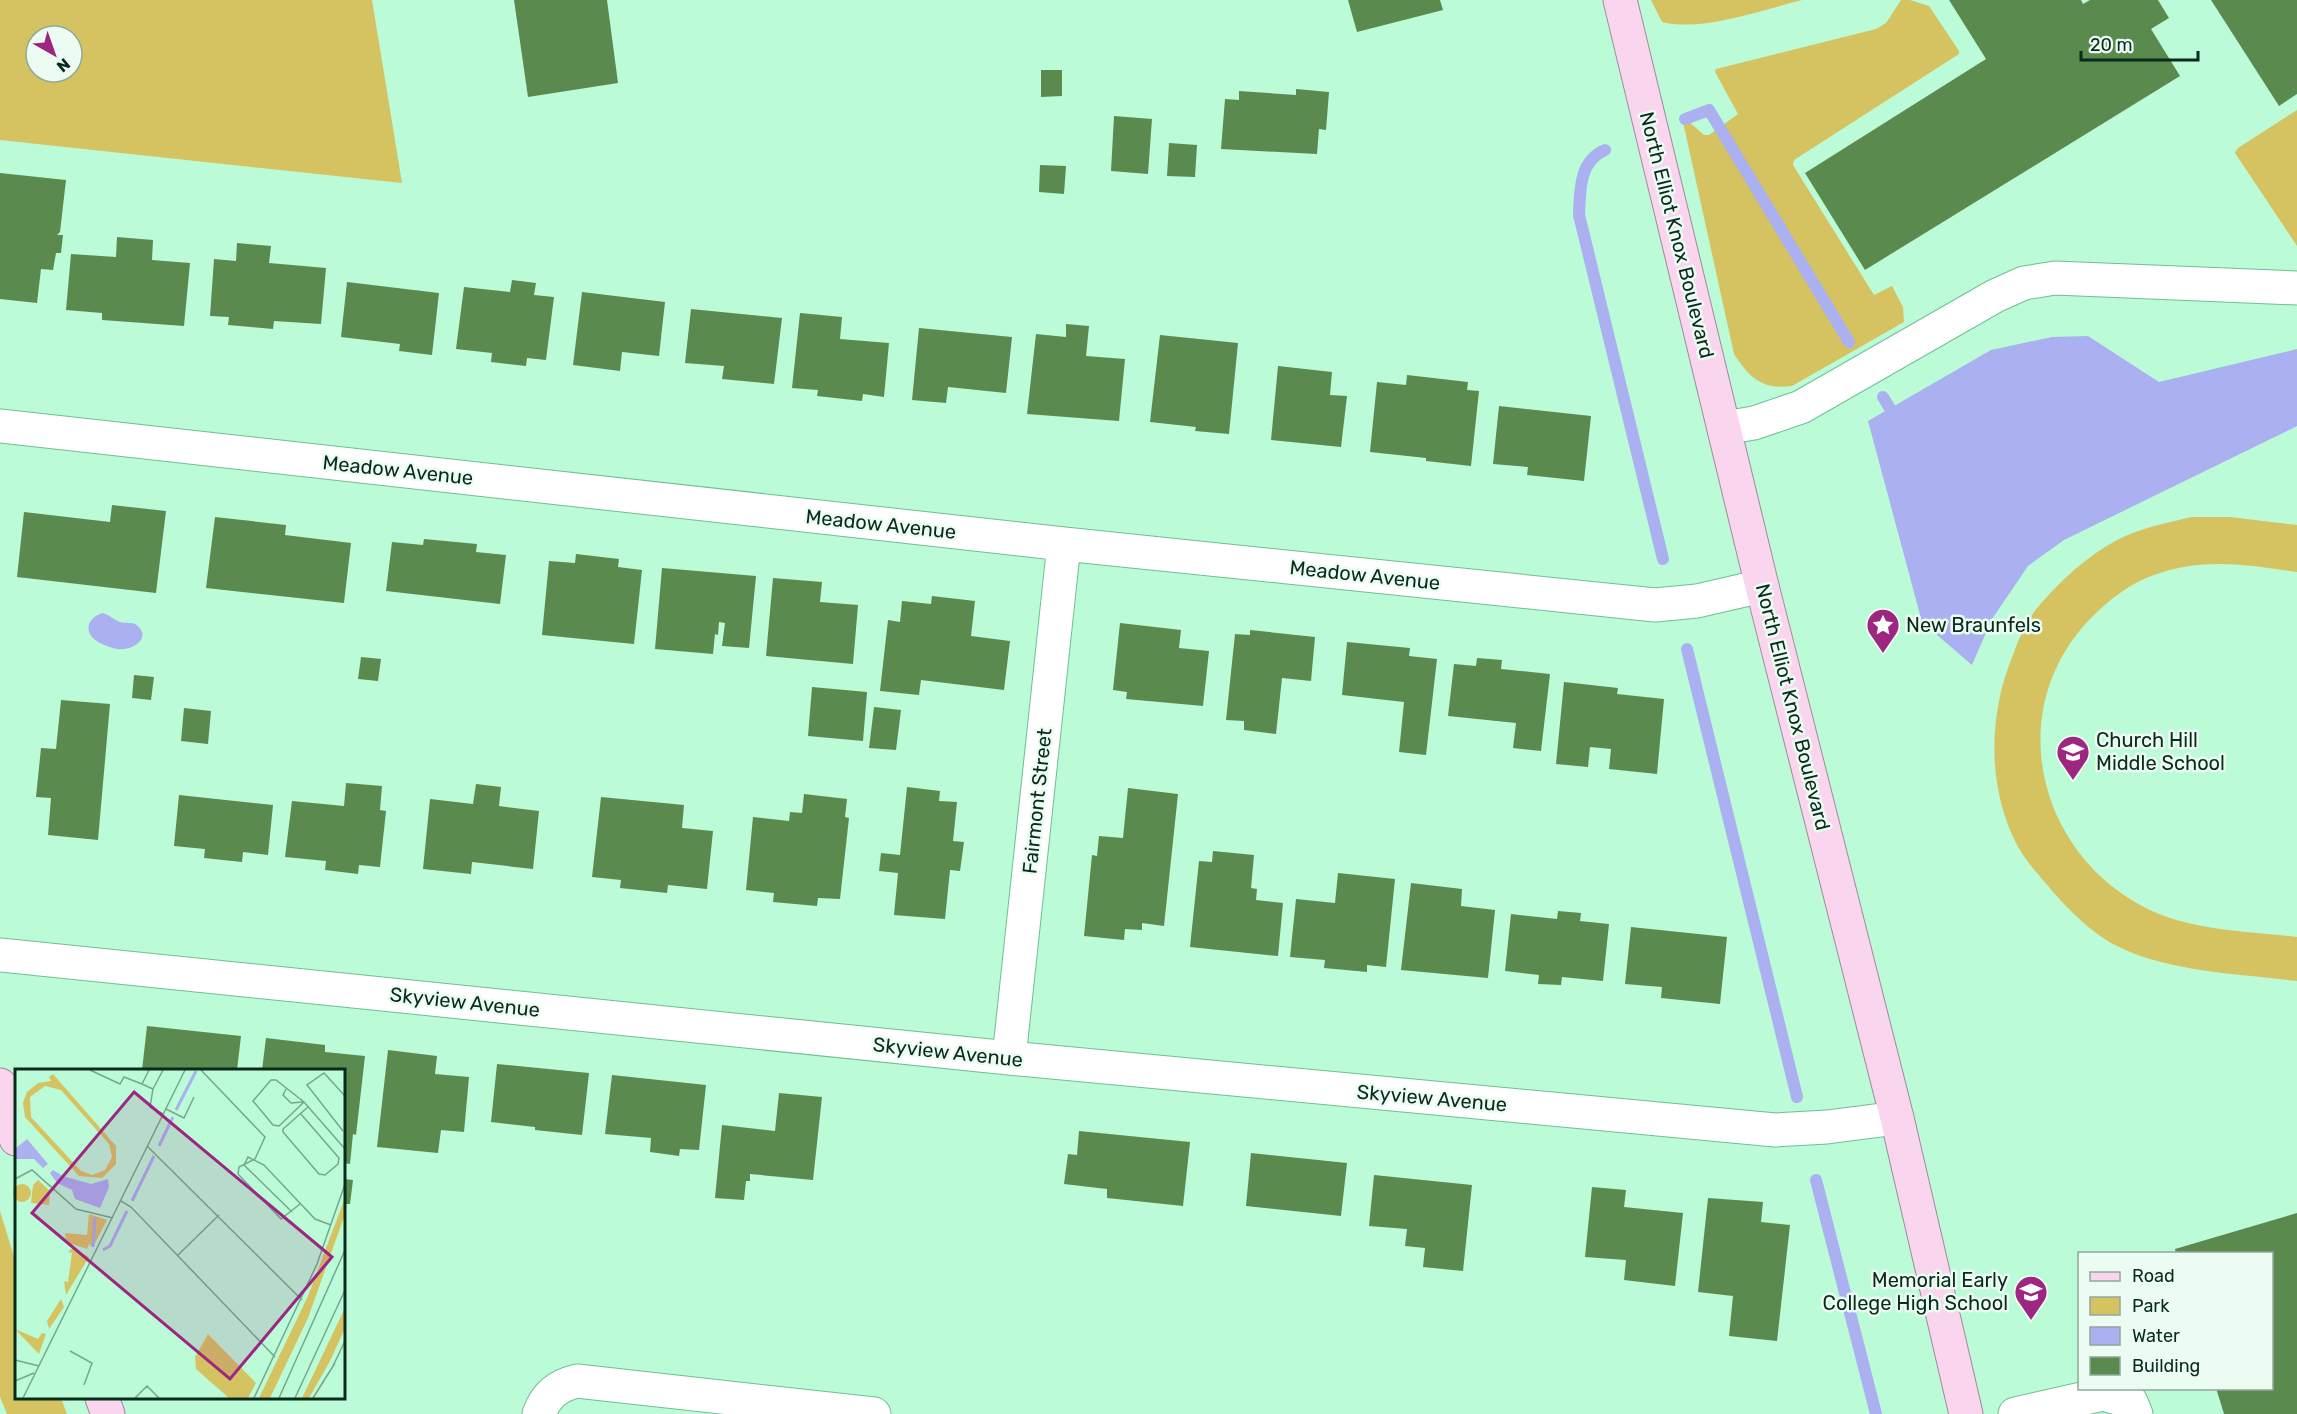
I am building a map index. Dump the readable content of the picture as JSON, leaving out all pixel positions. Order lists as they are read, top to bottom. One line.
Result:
{"streets":{"main road":["North Elliot Knox Boulevard"],"street":["Meadow Avenue","Fairmont Street","Skyview Avenue"]},"crossings":[["North Elliot Knox Boulevard","Meadow Avenue"],["North Elliot Knox Boulevard","Skyview Avenue"],["Meadow Avenue","Fairmont Street"],["Fairmont Street","Skyview Avenue"]],"places":{"place":["New Braunfels"],"school or university":["Church Hill Middle School","Memorial Early College High School"]},"legend":["Road","Park","Water","Building"],"scale_bar":"20 m","north":"bottom right"}
